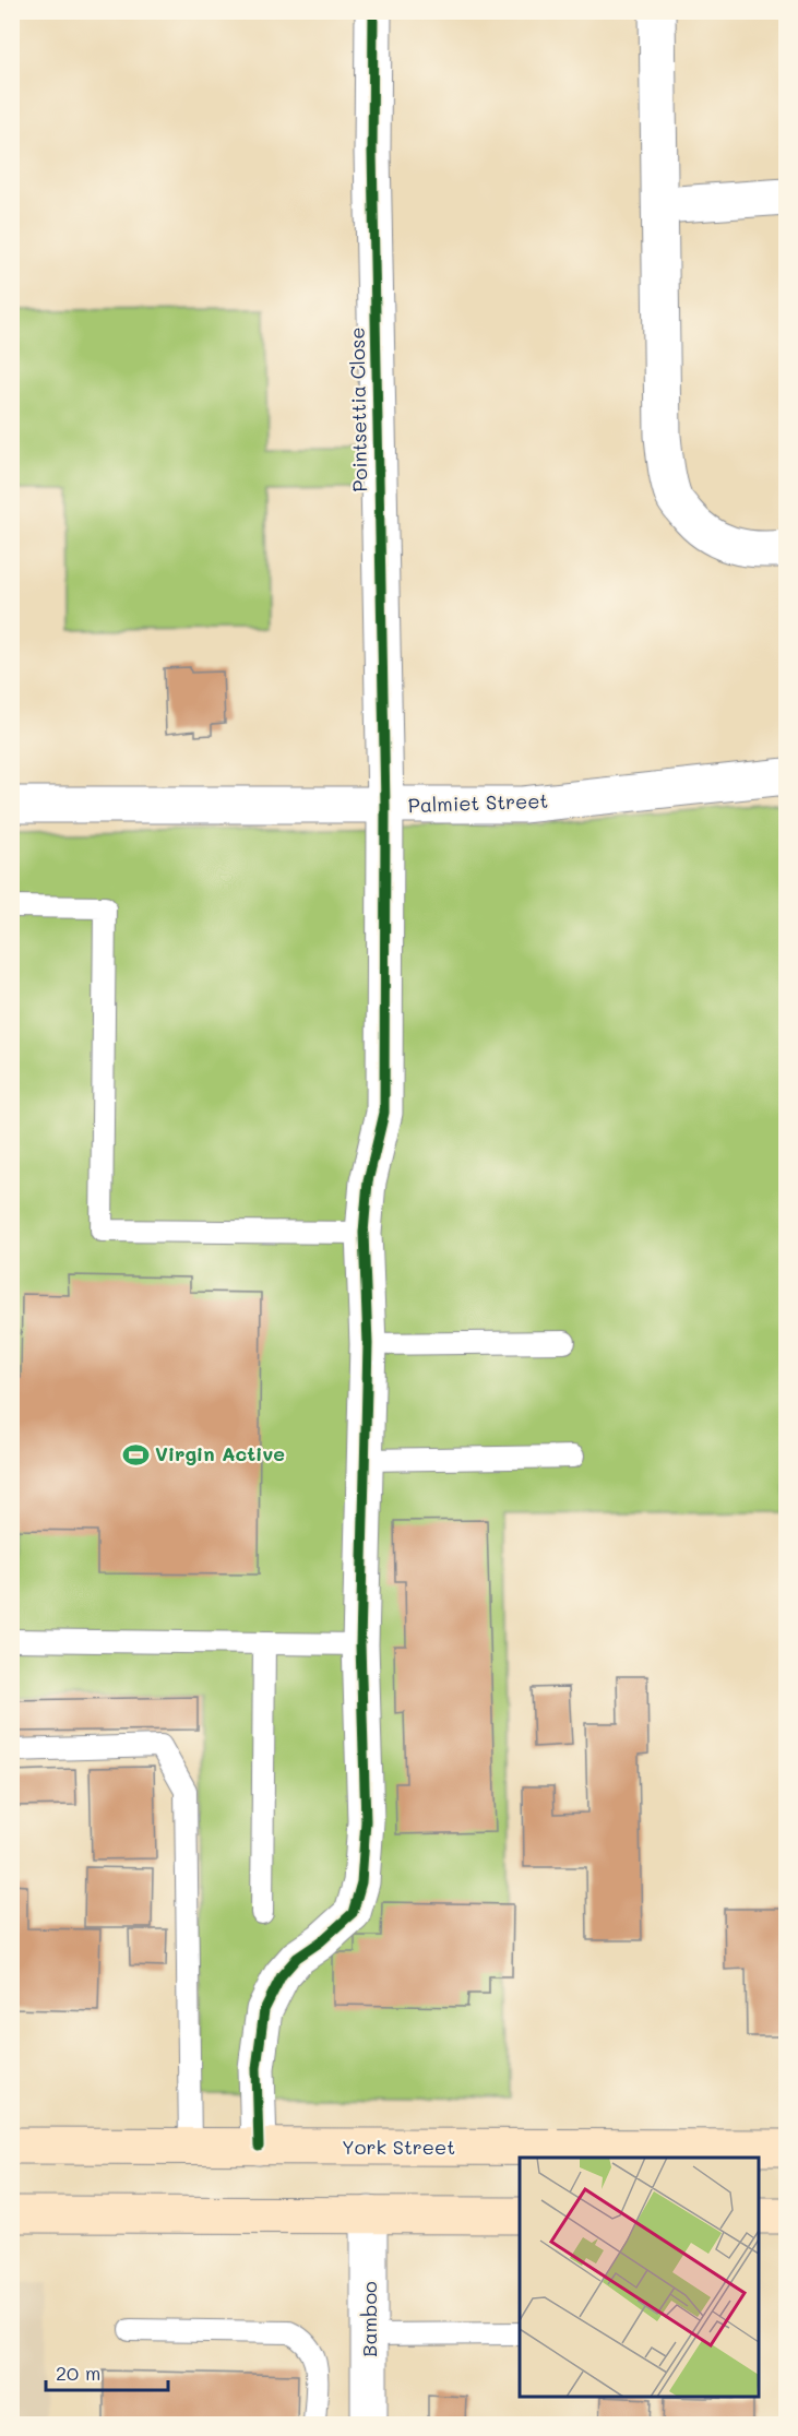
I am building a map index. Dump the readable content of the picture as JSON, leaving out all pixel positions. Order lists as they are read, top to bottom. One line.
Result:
{"streets":{"main road":["York Street"],"street":["Pointsettia Close","Palmiet Street","Bamboo"]},"crossings":[["Pointsettia Close","Palmiet Street"],["Pointsettia Close","York Street"]],"places":{"sports":["Virgin Active"]},"scale_bar":"20 m"}
